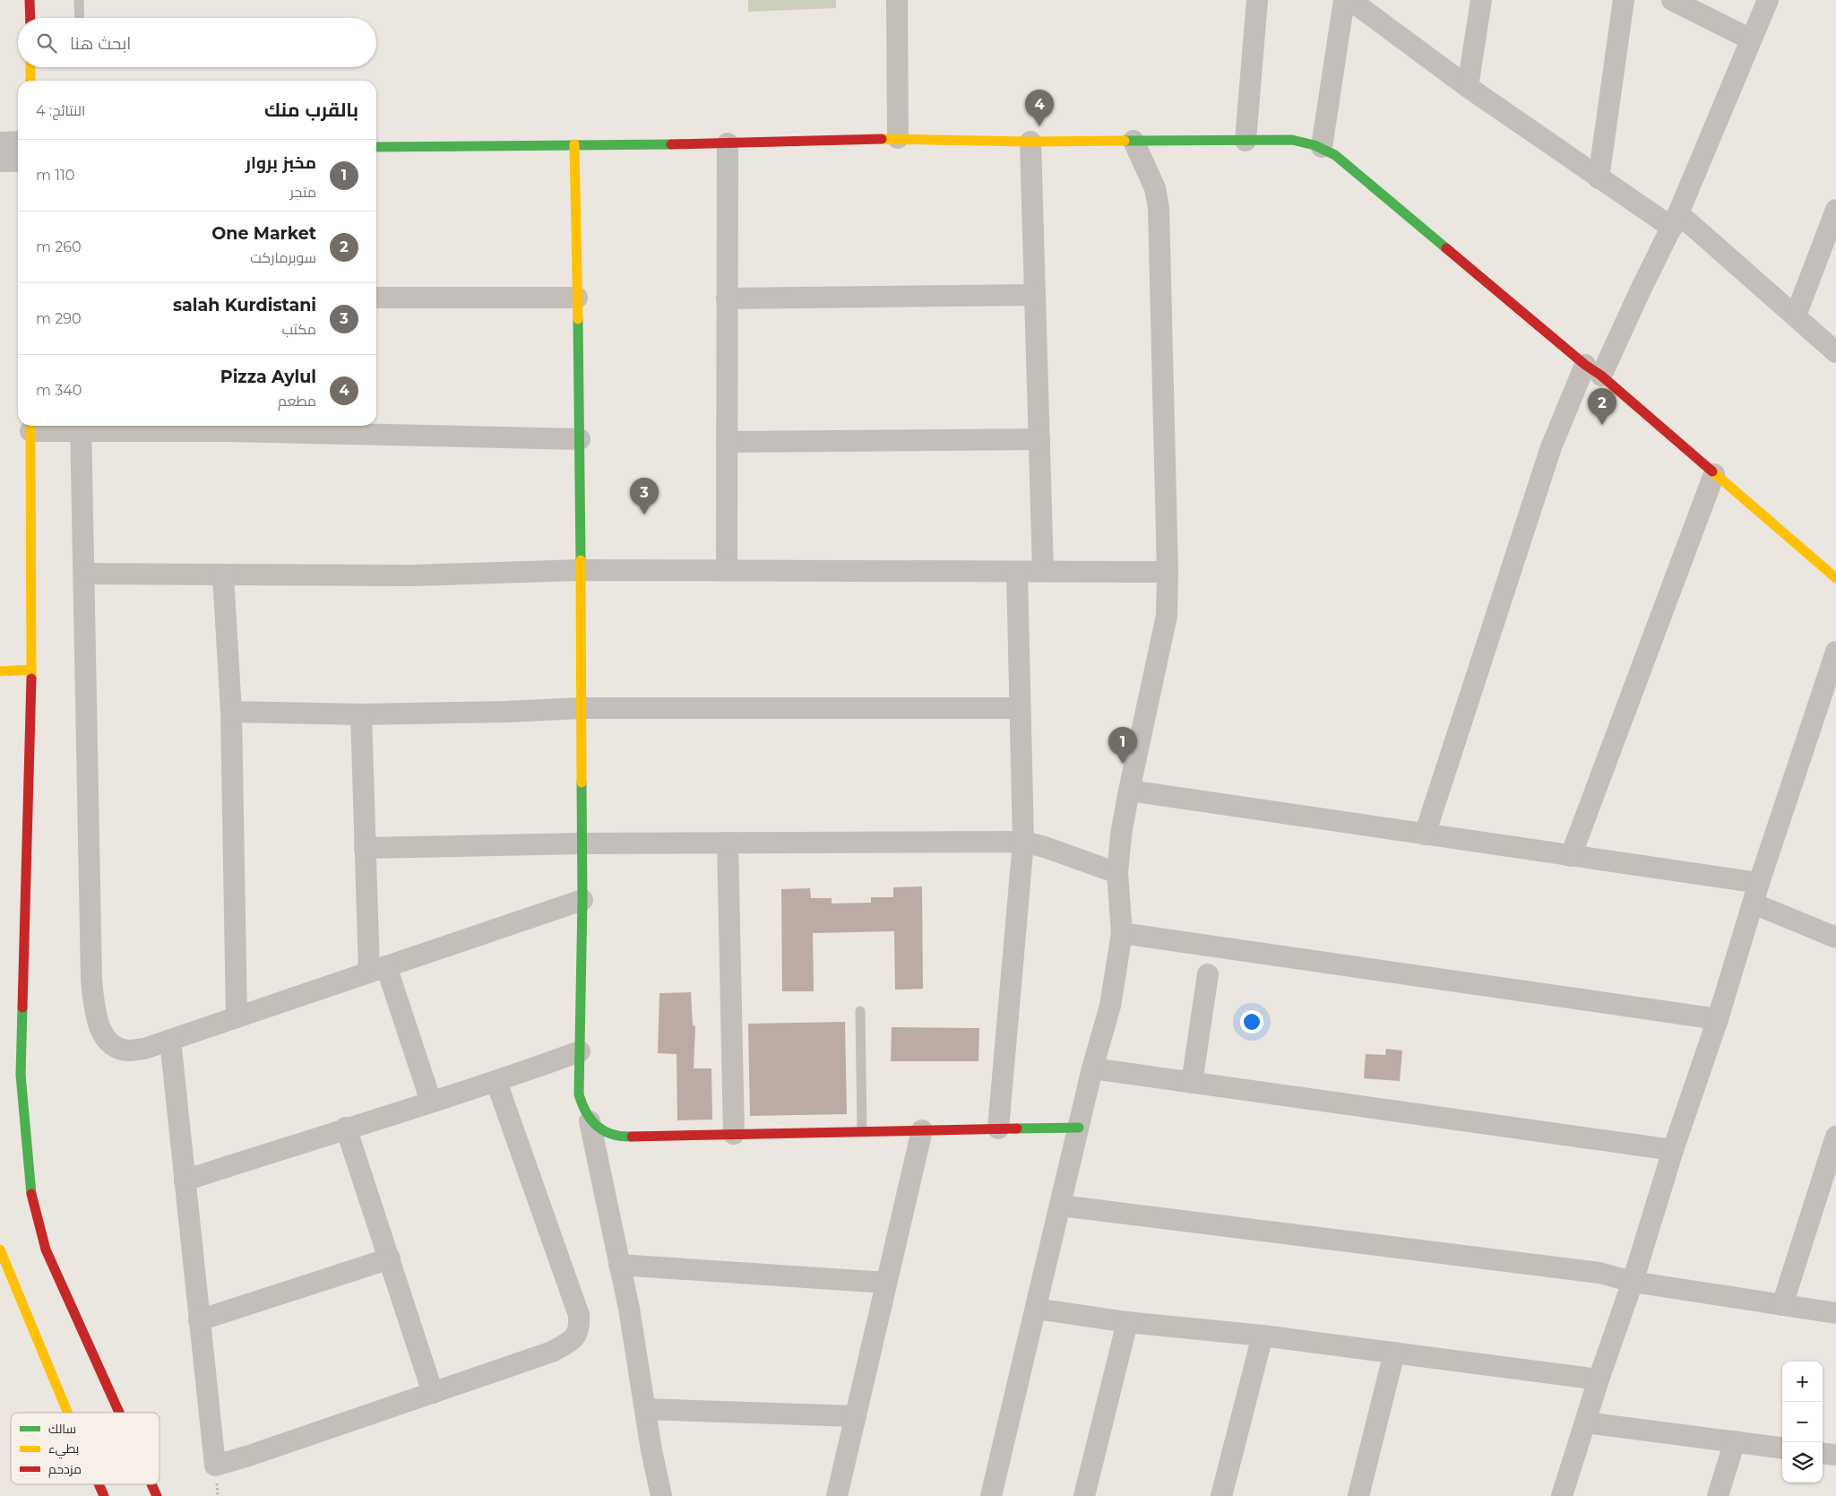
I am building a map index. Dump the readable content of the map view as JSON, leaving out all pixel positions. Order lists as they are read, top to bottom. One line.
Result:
{"legend":["سالك","بطيء","مزدحم"],"page":{"search":"ابحث هنا","heading":["بالقرب منك","النتائج: 4"],"pins":["4","2","3","1"],"list":[{"mark":"1","name":"مخبز بروار","note":"متجر","value":"110 m"},{"mark":"2","name":"One Market","note":"سوبرماركت","value":"260 m"},{"mark":"3","name":"salah Kurdistani","note":"مكتب","value":"290 m"},{"mark":"4","name":"Pizza Aylul","note":"مطعم","value":"340 m"}],"map_buttons":["+","−"]}}
